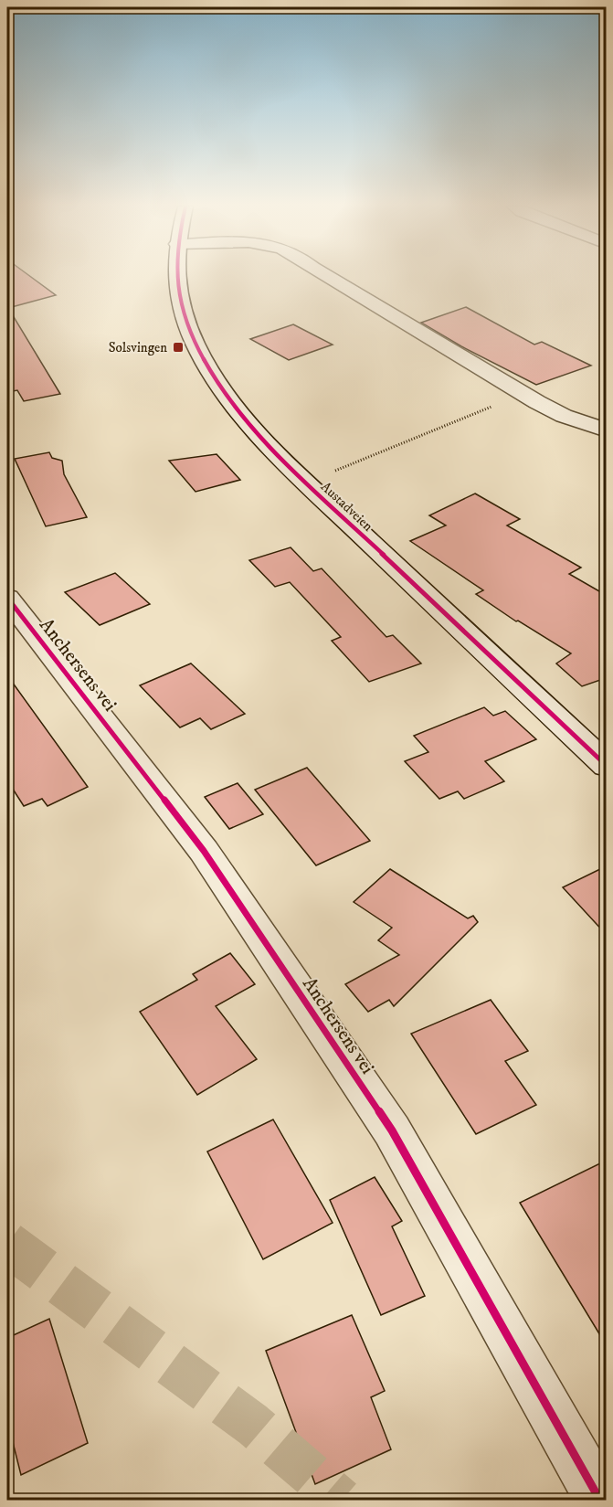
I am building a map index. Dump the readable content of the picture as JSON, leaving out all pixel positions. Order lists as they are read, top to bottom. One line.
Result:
{"streets":{"street":["Austadveien","Anchersens vei"]},"places":{"transit":["Solsvingen"]}}
